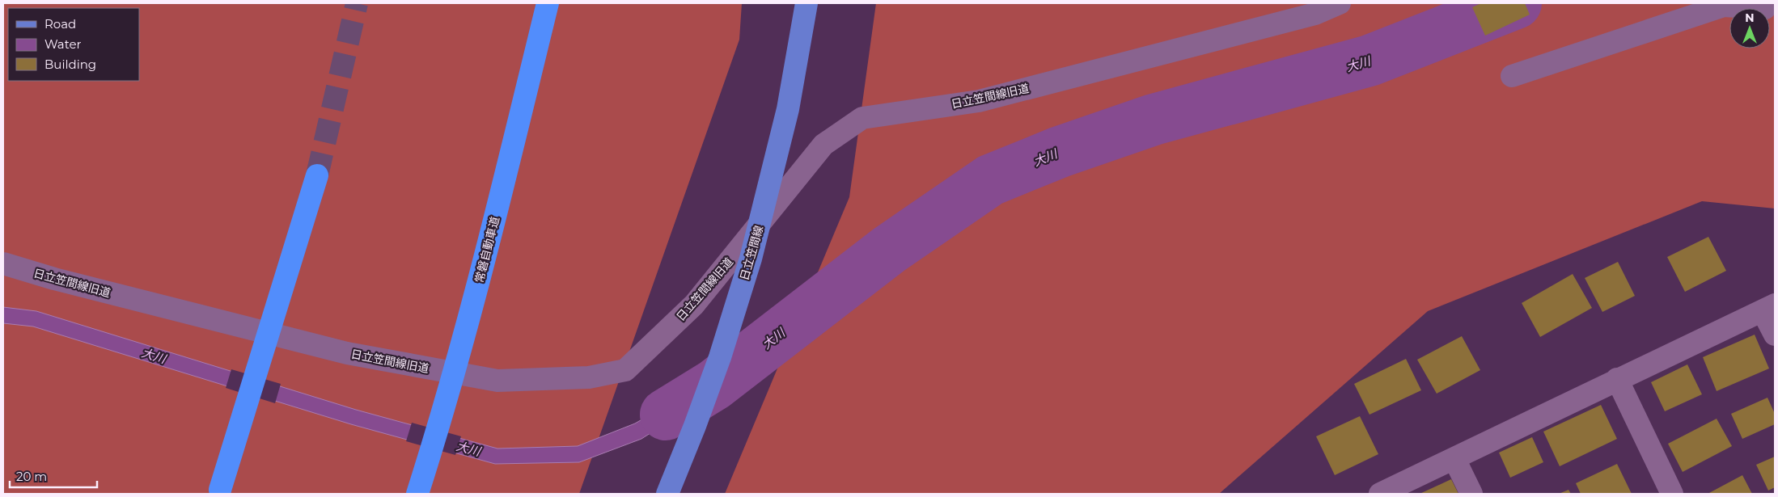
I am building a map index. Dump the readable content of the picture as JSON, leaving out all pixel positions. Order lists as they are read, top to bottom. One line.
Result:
{"streets":{"highway":["常磐自動車道"],"main road":["日立笠間線"],"street":["日立笠間線旧道"]},"water":["大川"],"legend":["Road","Water","Building"],"scale_bar":"20 m","north":"top"}
